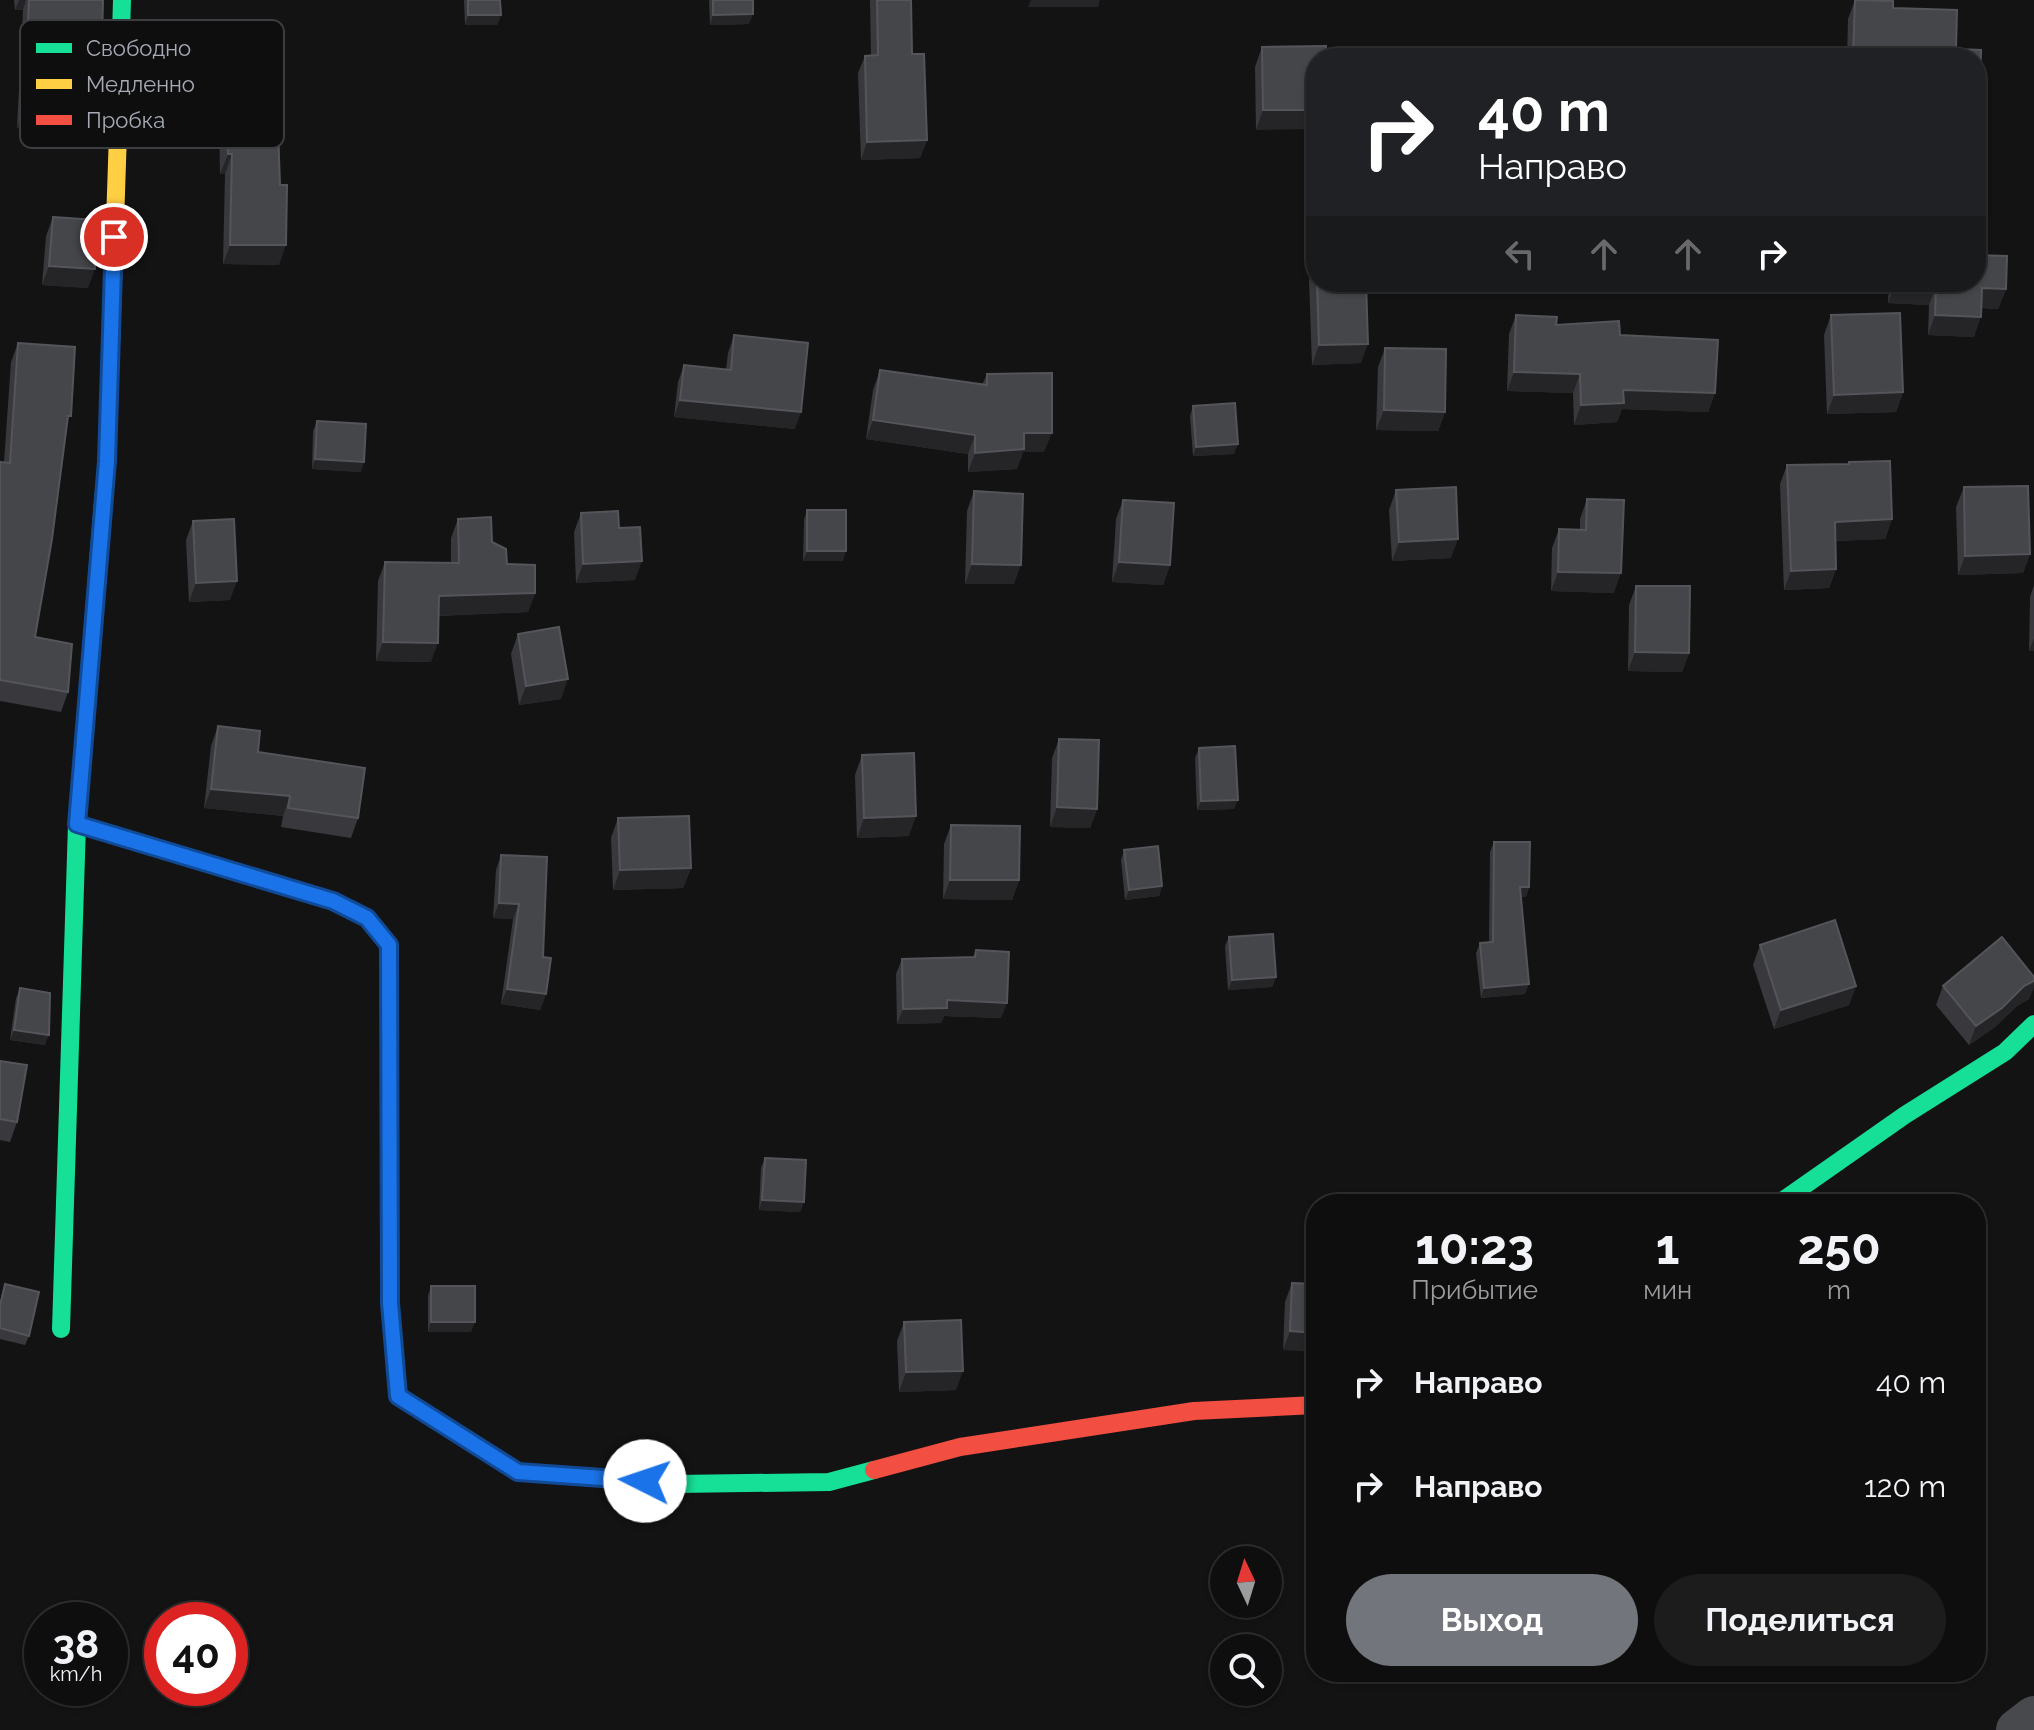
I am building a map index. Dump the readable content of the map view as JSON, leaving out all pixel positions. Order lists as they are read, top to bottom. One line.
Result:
{"legend":["Свободно","Медленно","Пробка"],"north":"top","page":{"turn":["40 m","Направо"],"eta":["10:23","Прибытие","1","мин","250","m"],"list":[{"name":"Направо","value":"40 m"},{"name":"Направо","value":"120 m"}],"buttons":["Выход","Поделиться"],"speed":"38 km/h","limit":"40"}}
